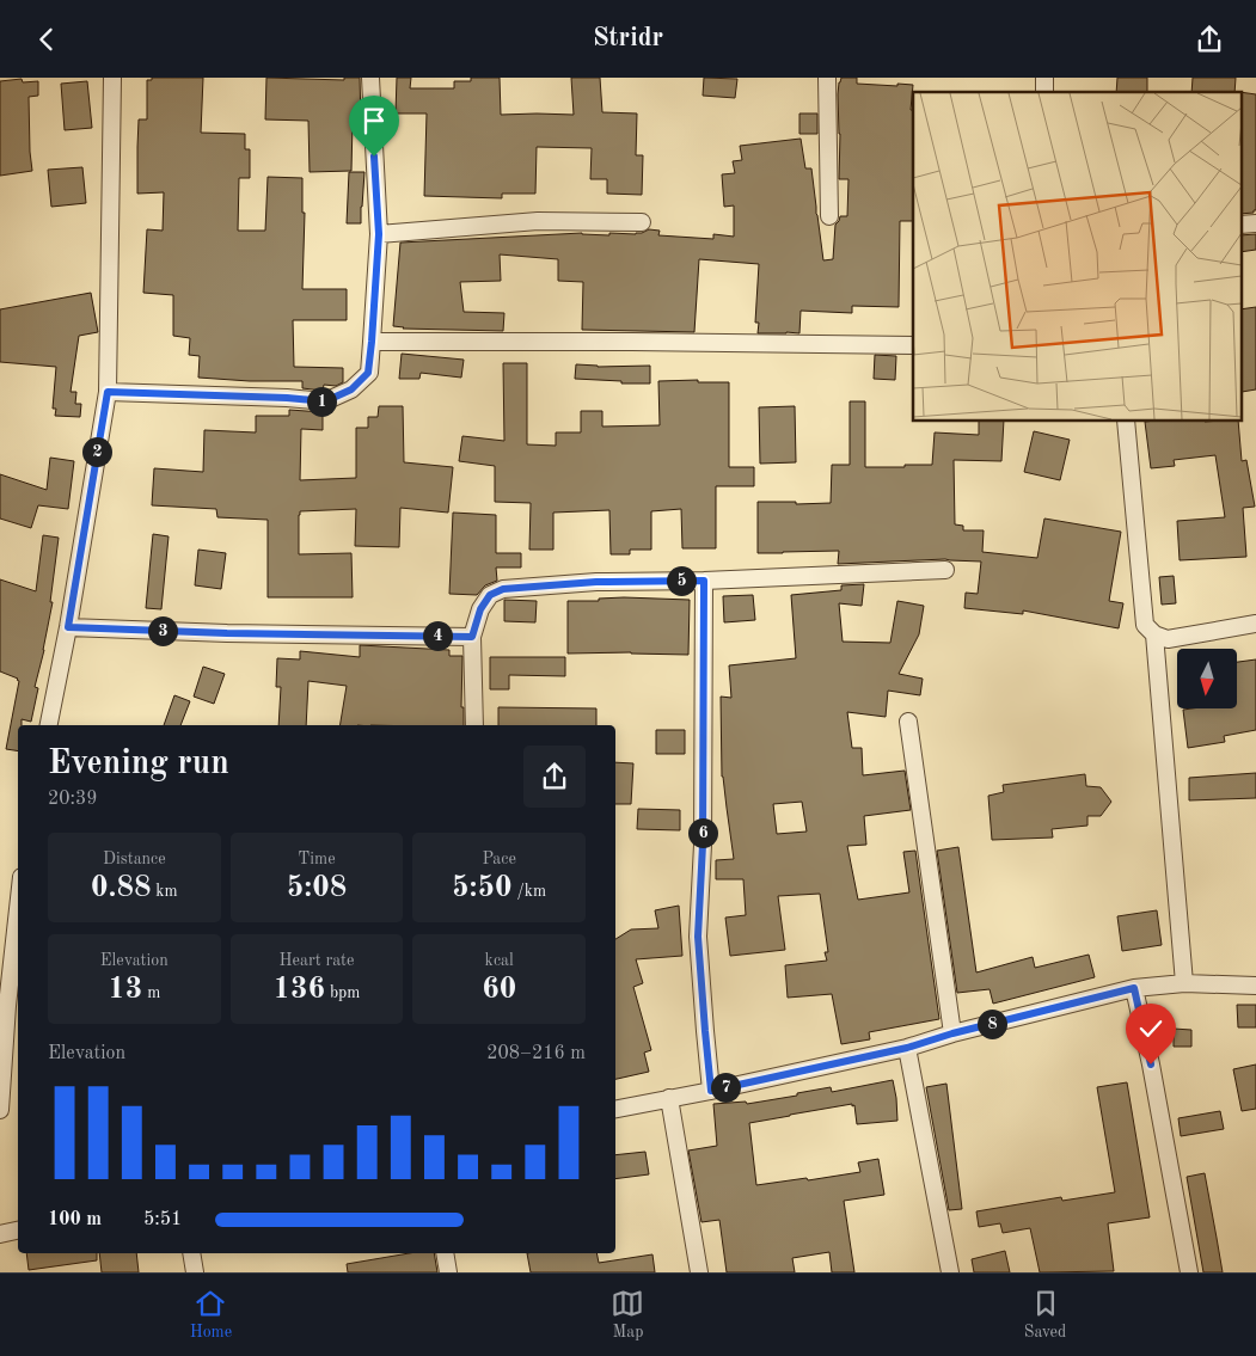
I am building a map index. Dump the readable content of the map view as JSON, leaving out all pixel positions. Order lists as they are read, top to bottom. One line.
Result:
{"north":"bottom","page":{"header":"Stridr","pins":["1","2","5","3","4","6","8","7"],"heading":["Evening run","20:39"],"stats":[["Distance","0.88 km"],["Time","5:08"],["Pace","5:50 /km"],["Elevation","13 m"],["Heart rate","136 bpm"],["kcal","60"]],"chart":["Elevation","208–216 m"],"list":[{"name":"100 m","note":"5:51"}],"tabs":["Home","Map","Saved"]}}
